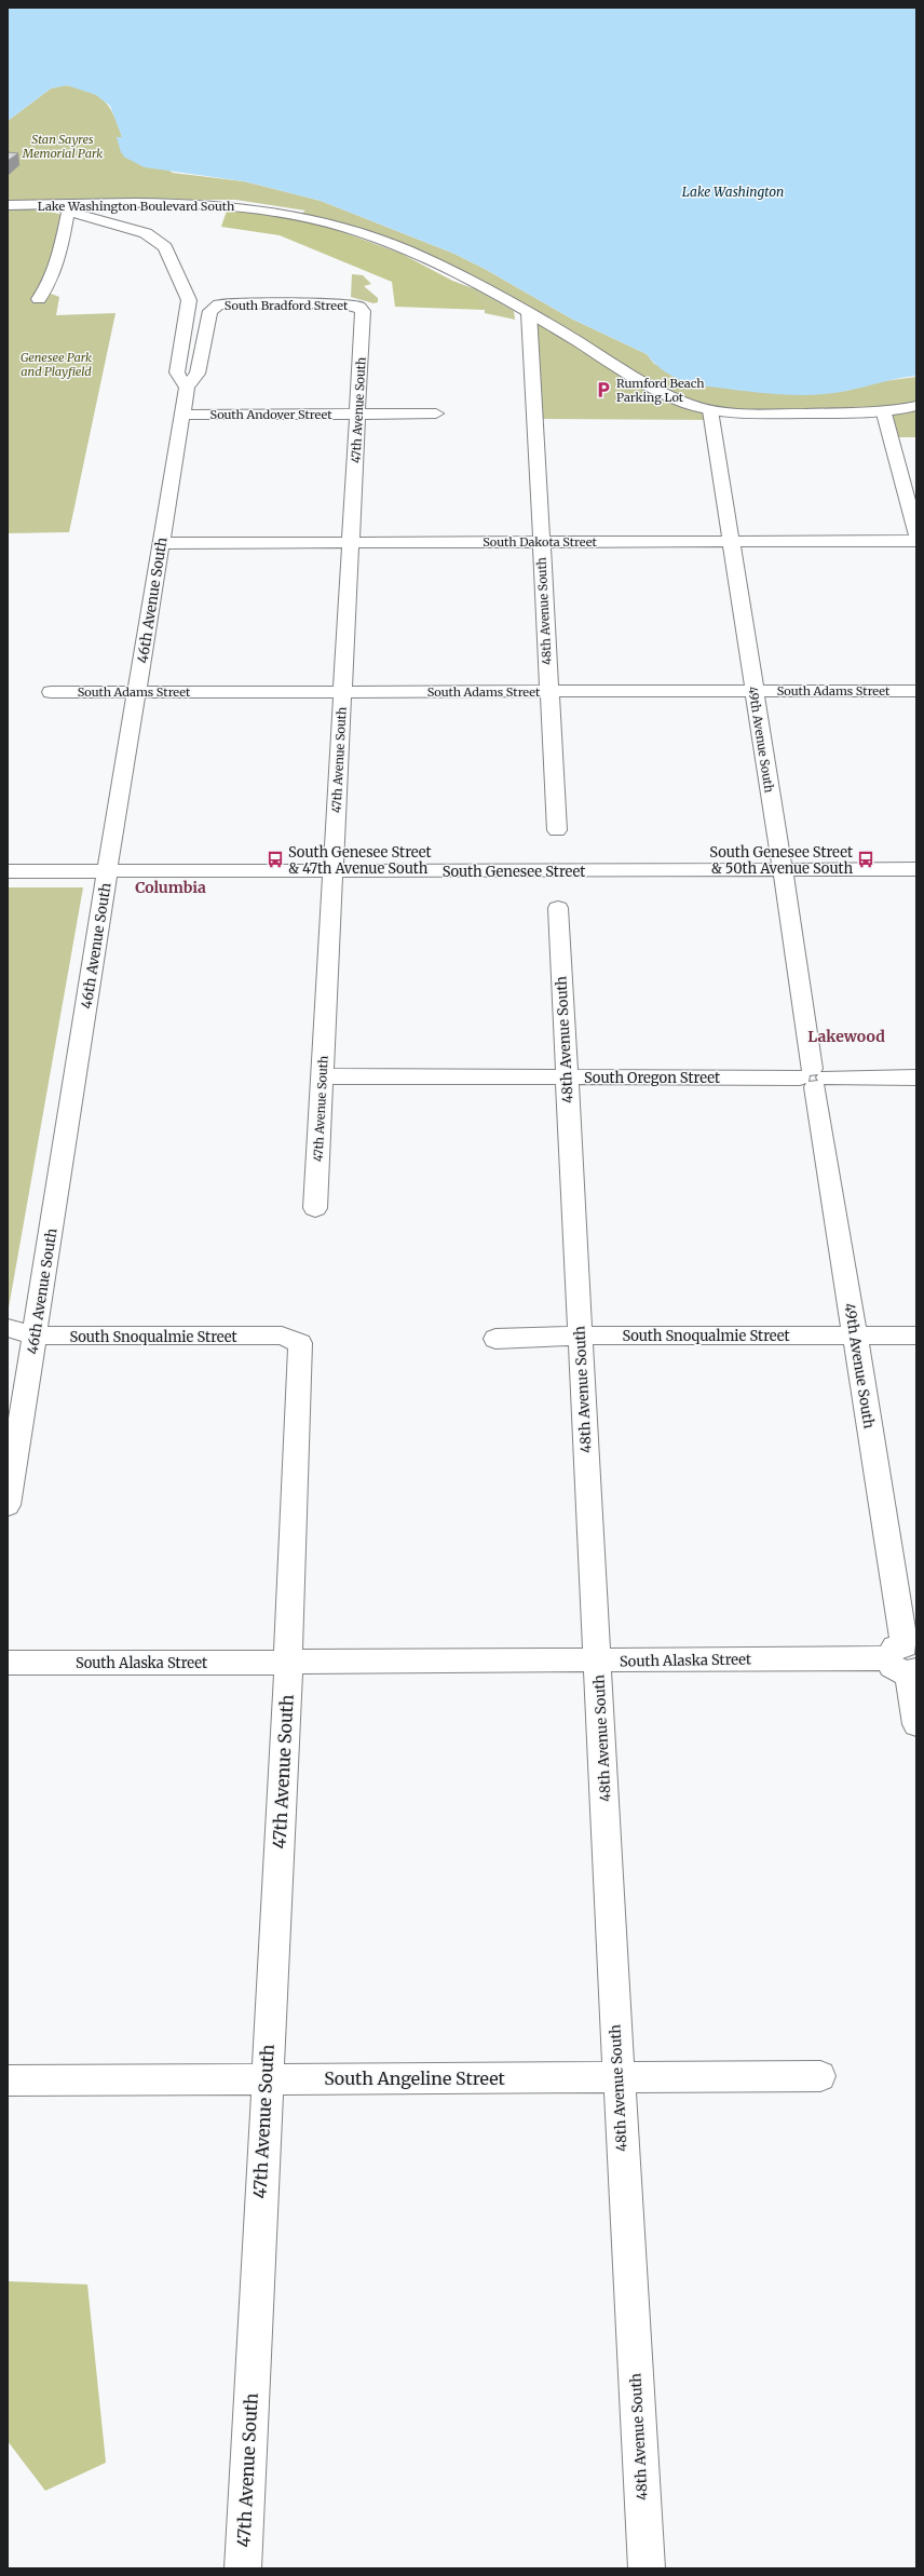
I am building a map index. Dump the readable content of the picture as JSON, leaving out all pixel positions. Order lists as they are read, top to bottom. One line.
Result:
{"streets":{"street":["Lake Washington Boulevard South","South Bradford Street","47th Avenue South","South Andover Street","South Dakota Street","46th Avenue South","48th Avenue South","South Adams Street","49th Avenue South","South Genesee Street","South Oregon Street","South Snoqualmie Street","South Alaska Street","South Angeline Street"]},"crossings":[["Lake Washington Boulevard South","48th Avenue South"],["Lake Washington Boulevard South","49th Avenue South"],["South Bradford Street","47th Avenue South"],["South Bradford Street","46th Avenue South"],["47th Avenue South","South Andover Street"],["47th Avenue South","South Dakota Street"],["47th Avenue South","South Adams Street"],["47th Avenue South","South Genesee Street"],["47th Avenue South","South Oregon Street"],["47th Avenue South","South Snoqualmie Street"],["47th Avenue South","South Alaska Street"],["47th Avenue South","South Angeline Street"],["South Andover Street","46th Avenue South"],["South Dakota Street","46th Avenue South"],["South Dakota Street","48th Avenue South"],["South Dakota Street","49th Avenue South"],["46th Avenue South","South Adams Street"],["46th Avenue South","South Genesee Street"],["46th Avenue South","South Snoqualmie Street"],["48th Avenue South","South Adams Street"],["48th Avenue South","South Oregon Street"],["48th Avenue South","South Snoqualmie Street"],["48th Avenue South","South Alaska Street"],["48th Avenue South","South Angeline Street"],["South Adams Street","49th Avenue South"],["49th Avenue South","South Genesee Street"],["49th Avenue South","South Oregon Street"],["49th Avenue South","South Snoqualmie Street"],["49th Avenue South","South Alaska Street"]],"districts":["Columbia","Lakewood"],"water":["Lake Washington"],"parks":["Stan Sayres Memorial Park","Genesee Park and Playfield"],"places":{"parking":["Rumford Beach Parking Lot"],"bus stop":["South Genesee Street & 47th Avenue South","South Genesee Street & 50th Avenue South"]}}
